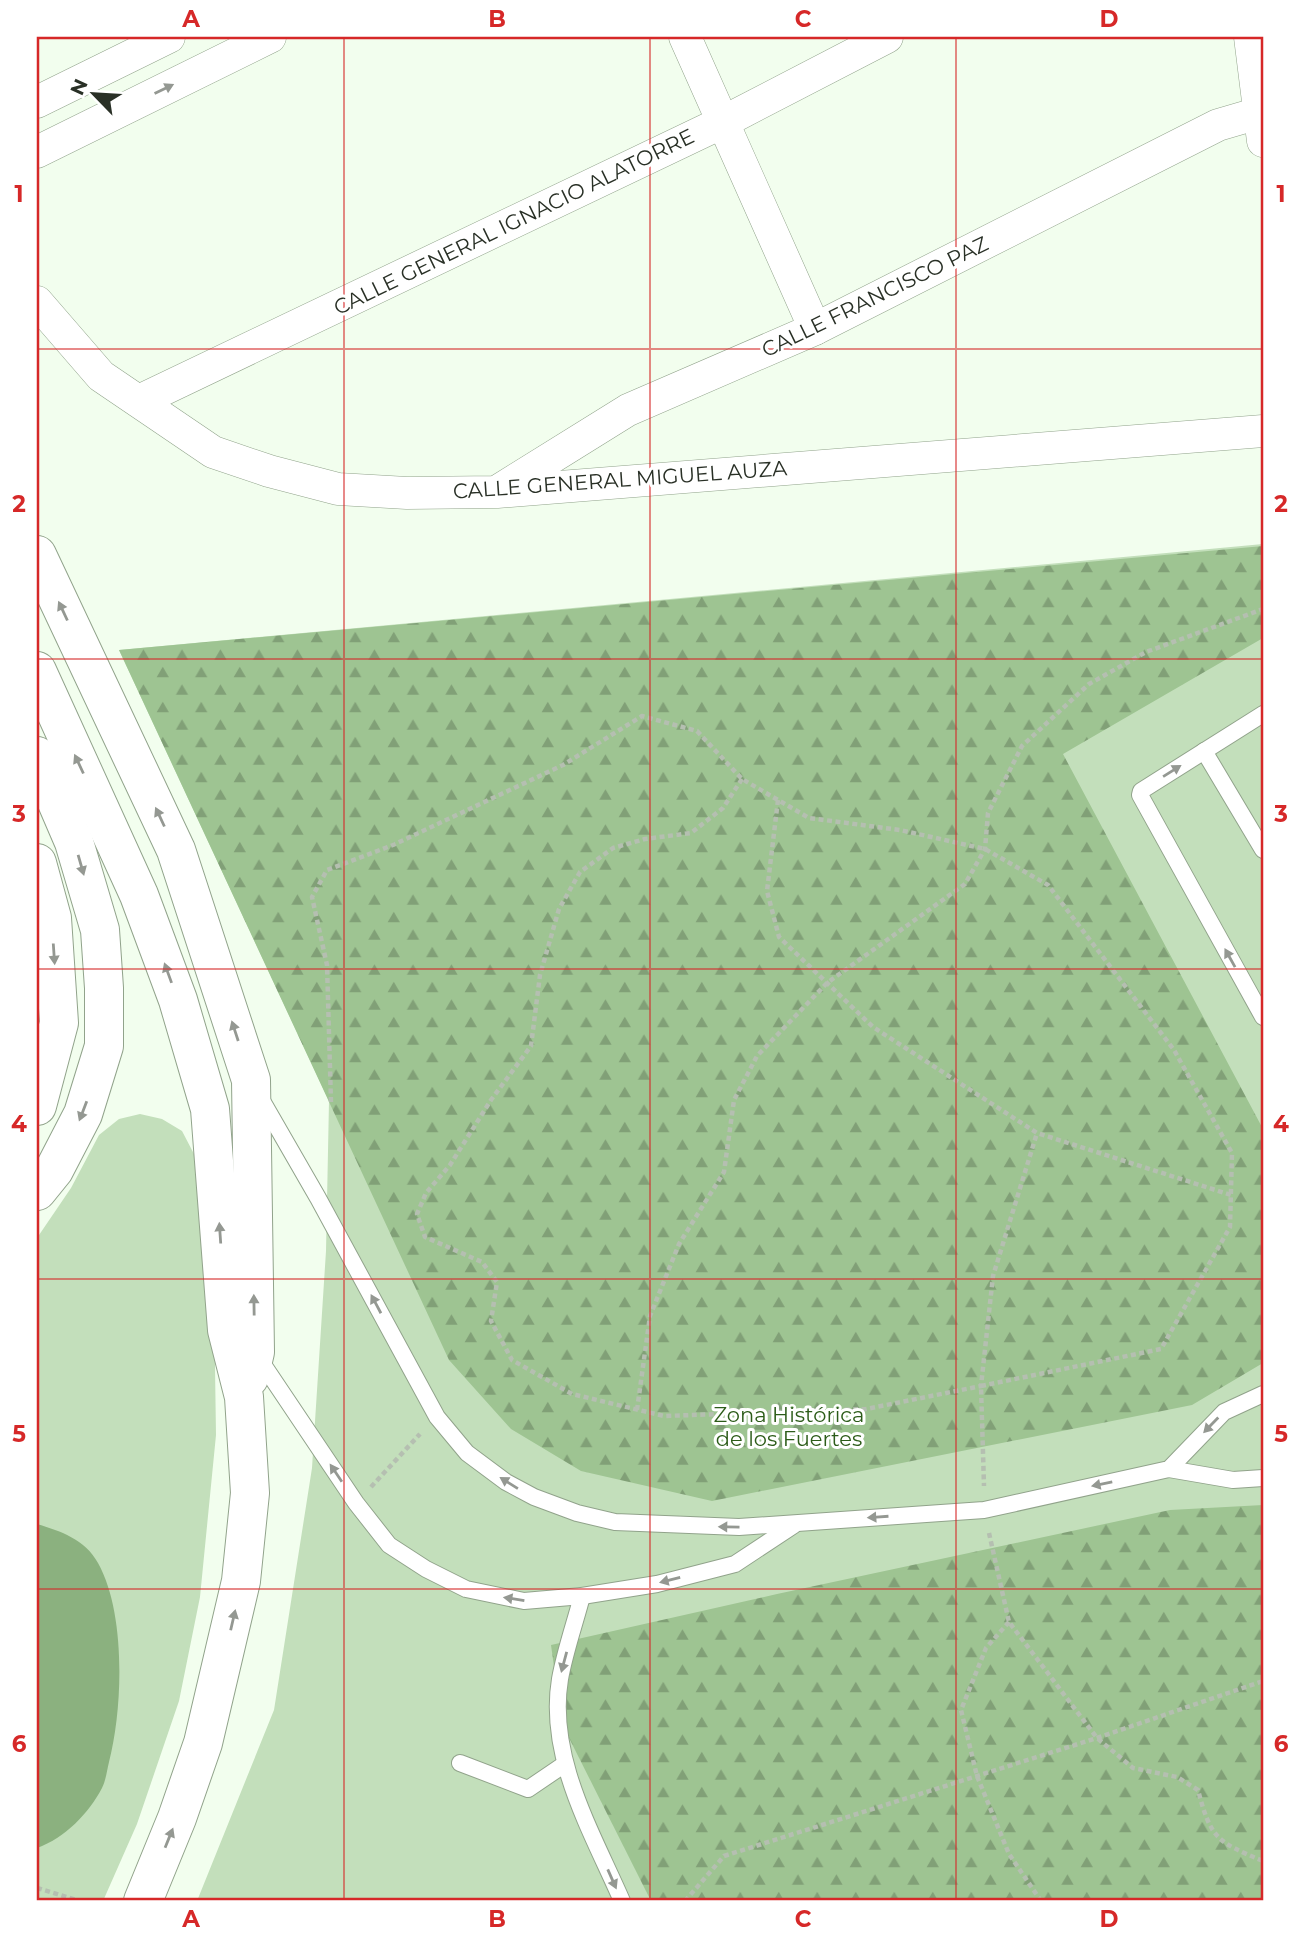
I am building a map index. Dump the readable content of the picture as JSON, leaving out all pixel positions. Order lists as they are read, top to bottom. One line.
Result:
{"streets":{"street":["CALLE GENERAL IGNACIO ALATORRE","CALLE FRANCISCO PAZ","CALLE GENERAL MIGUEL AUZA"]},"crossings":[["CALLE GENERAL IGNACIO ALATORRE","CALLE GENERAL MIGUEL AUZA"],["CALLE FRANCISCO PAZ","CALLE GENERAL MIGUEL AUZA"]],"parks":["Zona Histórica de los Fuertes"],"north":"top left","grid":{"columns":["A","B","C","D"],"rows":["1","2","3","4","5","6"]}}
